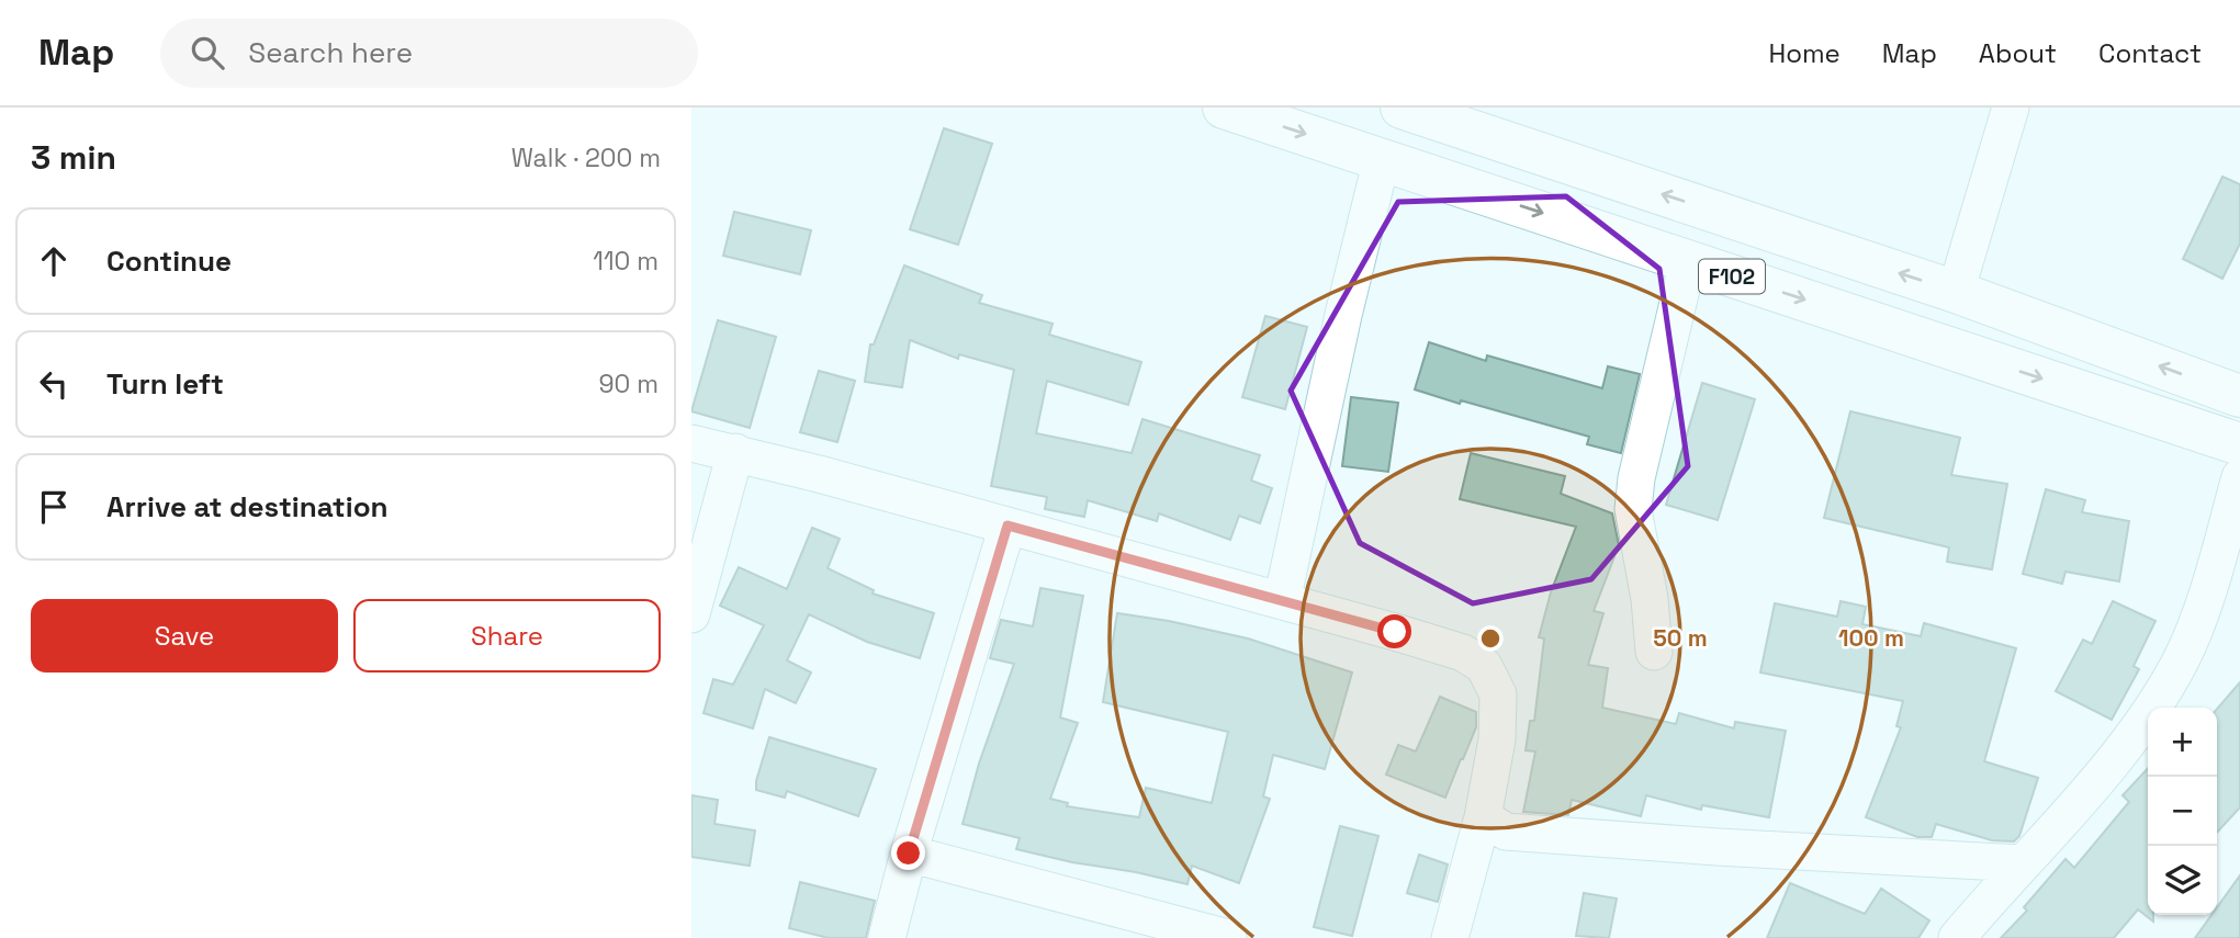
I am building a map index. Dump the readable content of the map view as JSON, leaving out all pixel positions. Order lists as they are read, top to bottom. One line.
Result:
{"streets":{"main road":["F102"]},"page":{"header":"Map","search":"Search here","nav":["Home","Map","About","Contact"],"heading":["3 min","Walk · 200 m"],"list":[["Continue","110 m"],["Turn left","90 m"],"Arrive at destination"],"buttons":["Save","Share"],"map_buttons":["+","−"]},"rings":["50 m","100 m"]}
